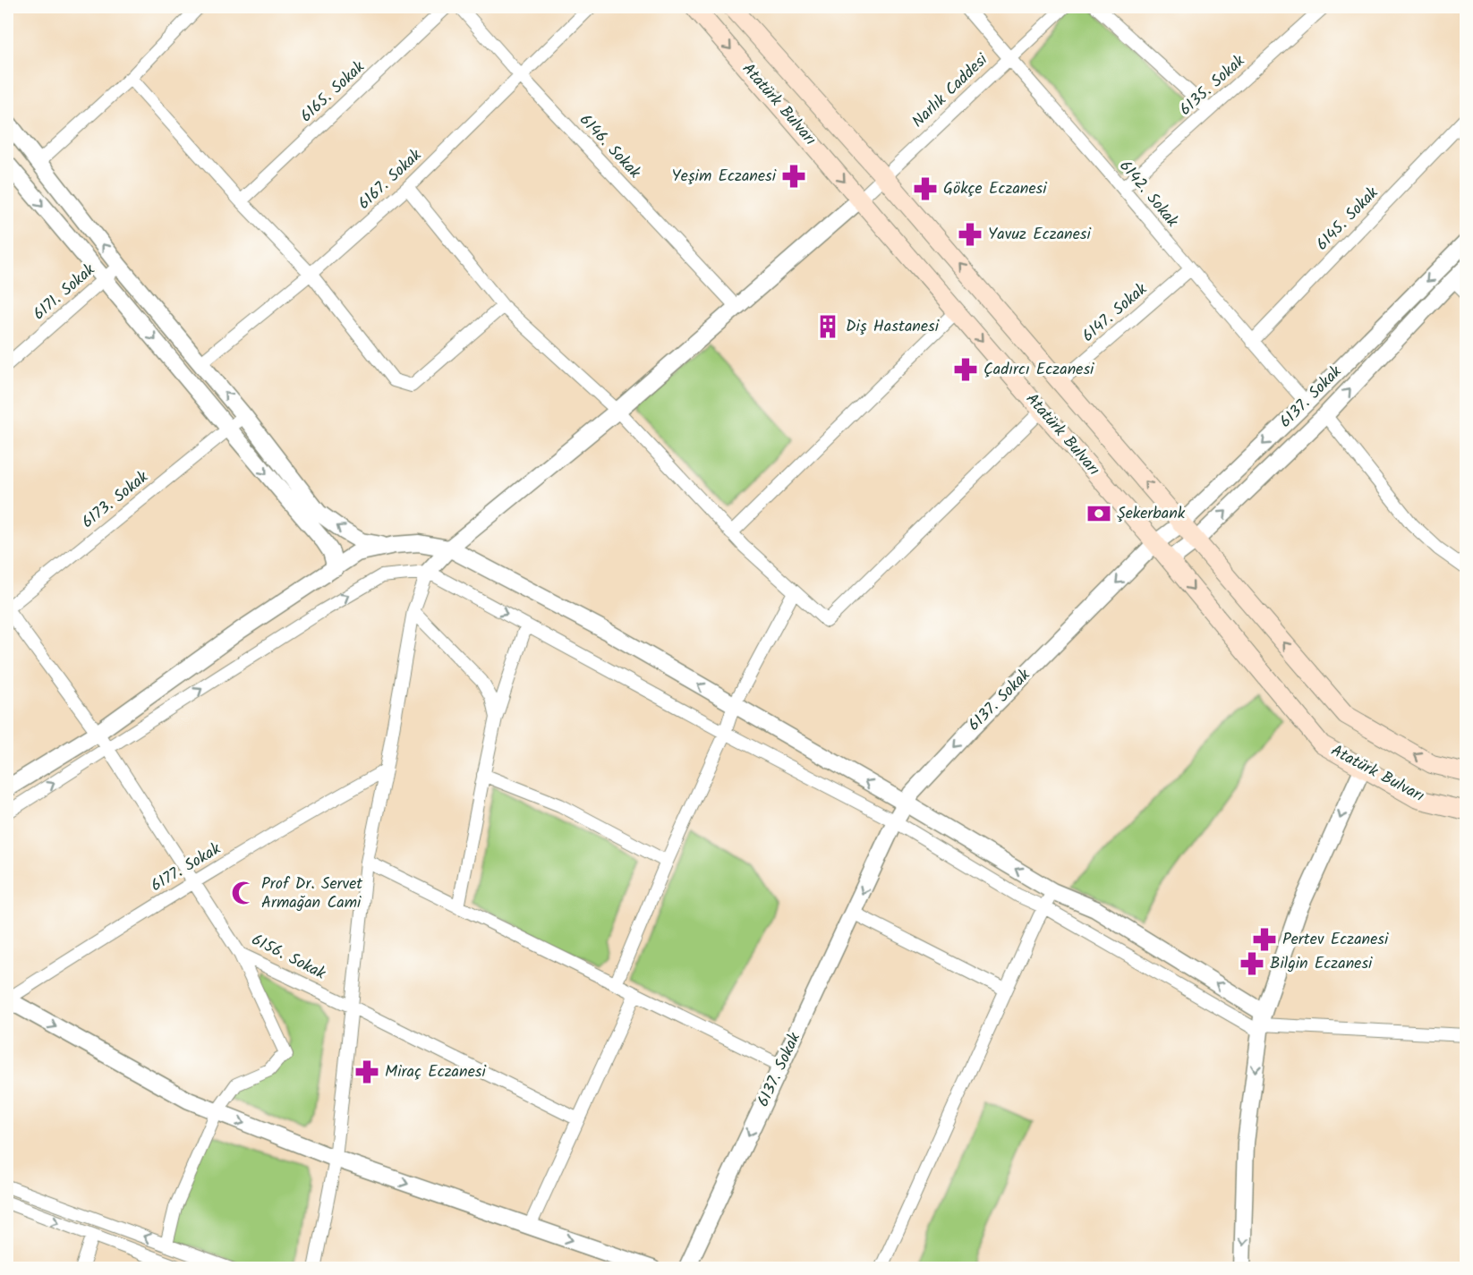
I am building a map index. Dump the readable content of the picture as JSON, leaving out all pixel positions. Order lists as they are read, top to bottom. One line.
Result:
{"streets":{"main road":["Atatürk Bulvarı"],"street":["6135. Sokak","Narlık Caddesi","6165. Sokak","6146. Sokak","6167. Sokak","6142. Sokak","6145. Sokak","6171. Sokak","6147. Sokak","6137. Sokak","6173. Sokak","6177. Sokak","6156. Sokak"]},"crossings":[["6135. Sokak","6142. Sokak"],["Narlık Caddesi","Atatürk Bulvarı"],["Narlık Caddesi","6142. Sokak"],["Atatürk Bulvarı","6147. Sokak"],["Atatürk Bulvarı","6137. Sokak"],["6146. Sokak","6167. Sokak"],["6142. Sokak","6145. Sokak"],["6142. Sokak","6147. Sokak"],["6142. Sokak","6137. Sokak"],["6173. Sokak","6156. Sokak"],["6177. Sokak","6156. Sokak"]],"places":{"pharmacy":["Yeşim Eczanesi","Gökçe Eczanesi","Yavuz Eczanesi","Çadırcı Eczanesi","Pertev Eczanesi","Bilgin Eczanesi","Miraç Eczanesi"],"building":["Diş Hastanesi"],"bank":["Şekerbank"],"mosque":["Prof Dr. Servet Armağan Cami"]}}
